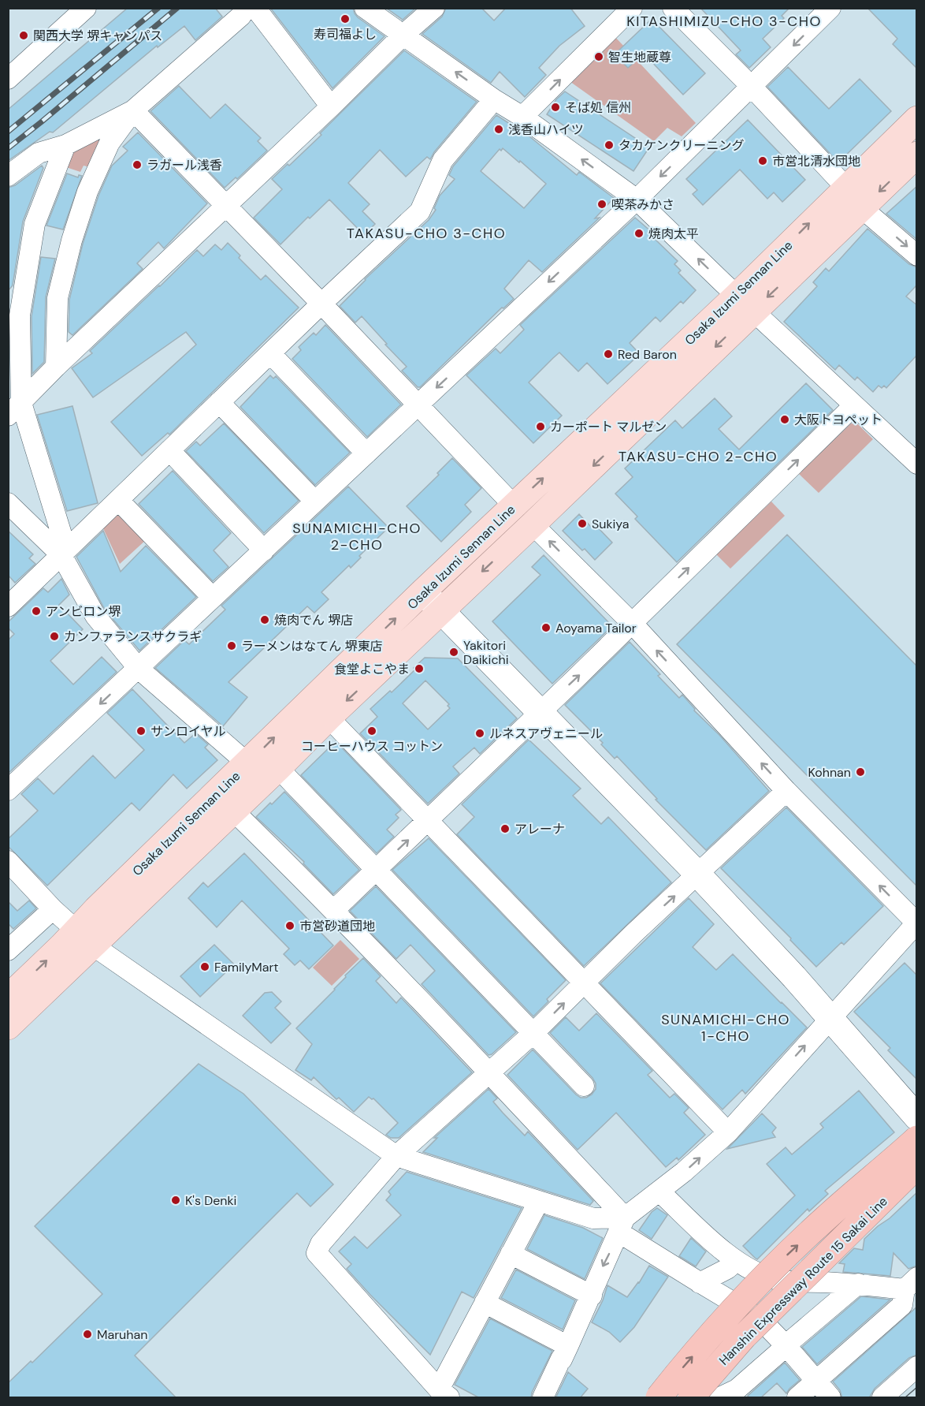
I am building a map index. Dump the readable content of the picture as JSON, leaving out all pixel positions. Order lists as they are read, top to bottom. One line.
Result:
{"streets":{"highway":["Hanshin Expressway Route 15 Sakai Line"],"main road":["Osaka Izumi Sennan Line"]},"districts":["KITASHIMIZU-CHO 3-CHO","TAKASU-CHO 3-CHO","TAKASU-CHO 2-CHO","SUNAMICHI-CHO 2-CHO","SUNAMICHI-CHO 1-CHO"],"places":["寿司福よし","関西大学 堺キャンパス","智生地蔵尊","そば処 信州","浅香山ハイツ","タカケンクリーニング","市営北清水団地","ラガール浅香","喫茶みかさ","焼肉太平","Red Baron","大阪トヨペット","カーポート マルゼン","Sukiya","アンビロン堺","焼肉でん 堺店","Aoyama Tailor","カンファランスサクラギ","ラーメンはなてん 堺東店","Yakitori Daikichi","食堂よこやま","サンロイヤル","コーヒーハウス コットン","ルネスアヴェニール","Kohnan","アレーナ","市営砂道団地","FamilyMart","K's Denki","Maruhan"]}
